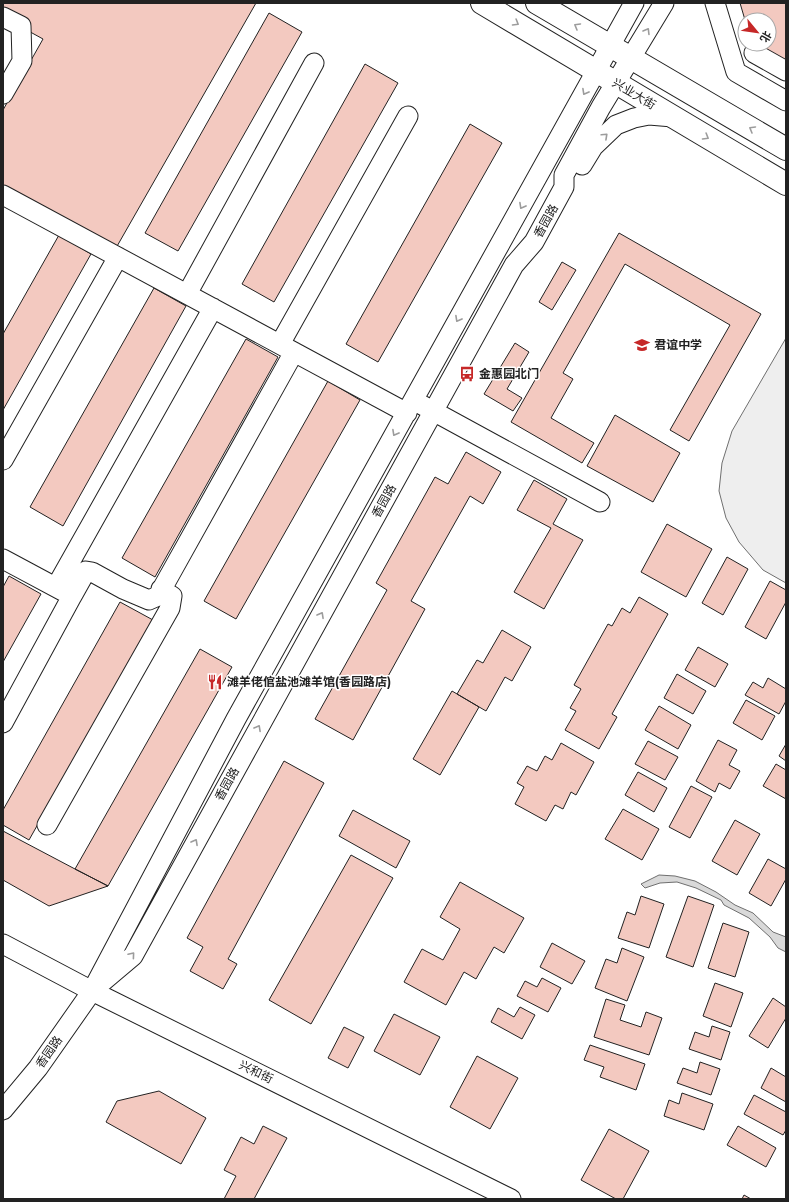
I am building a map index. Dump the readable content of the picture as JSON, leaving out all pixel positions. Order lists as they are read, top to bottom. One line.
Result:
{"streets":{"main road":["兴业大街"],"street":["香园路","兴和街"]},"crossings":[["兴业大街","香园路"],["香园路","兴和街"]],"places":{"school or university":["君谊中学"],"bus stop":["金惠园北门"],"restaurant":["滩羊佬倌盐池滩羊馆(香园路店)"]},"north":"bottom right"}
